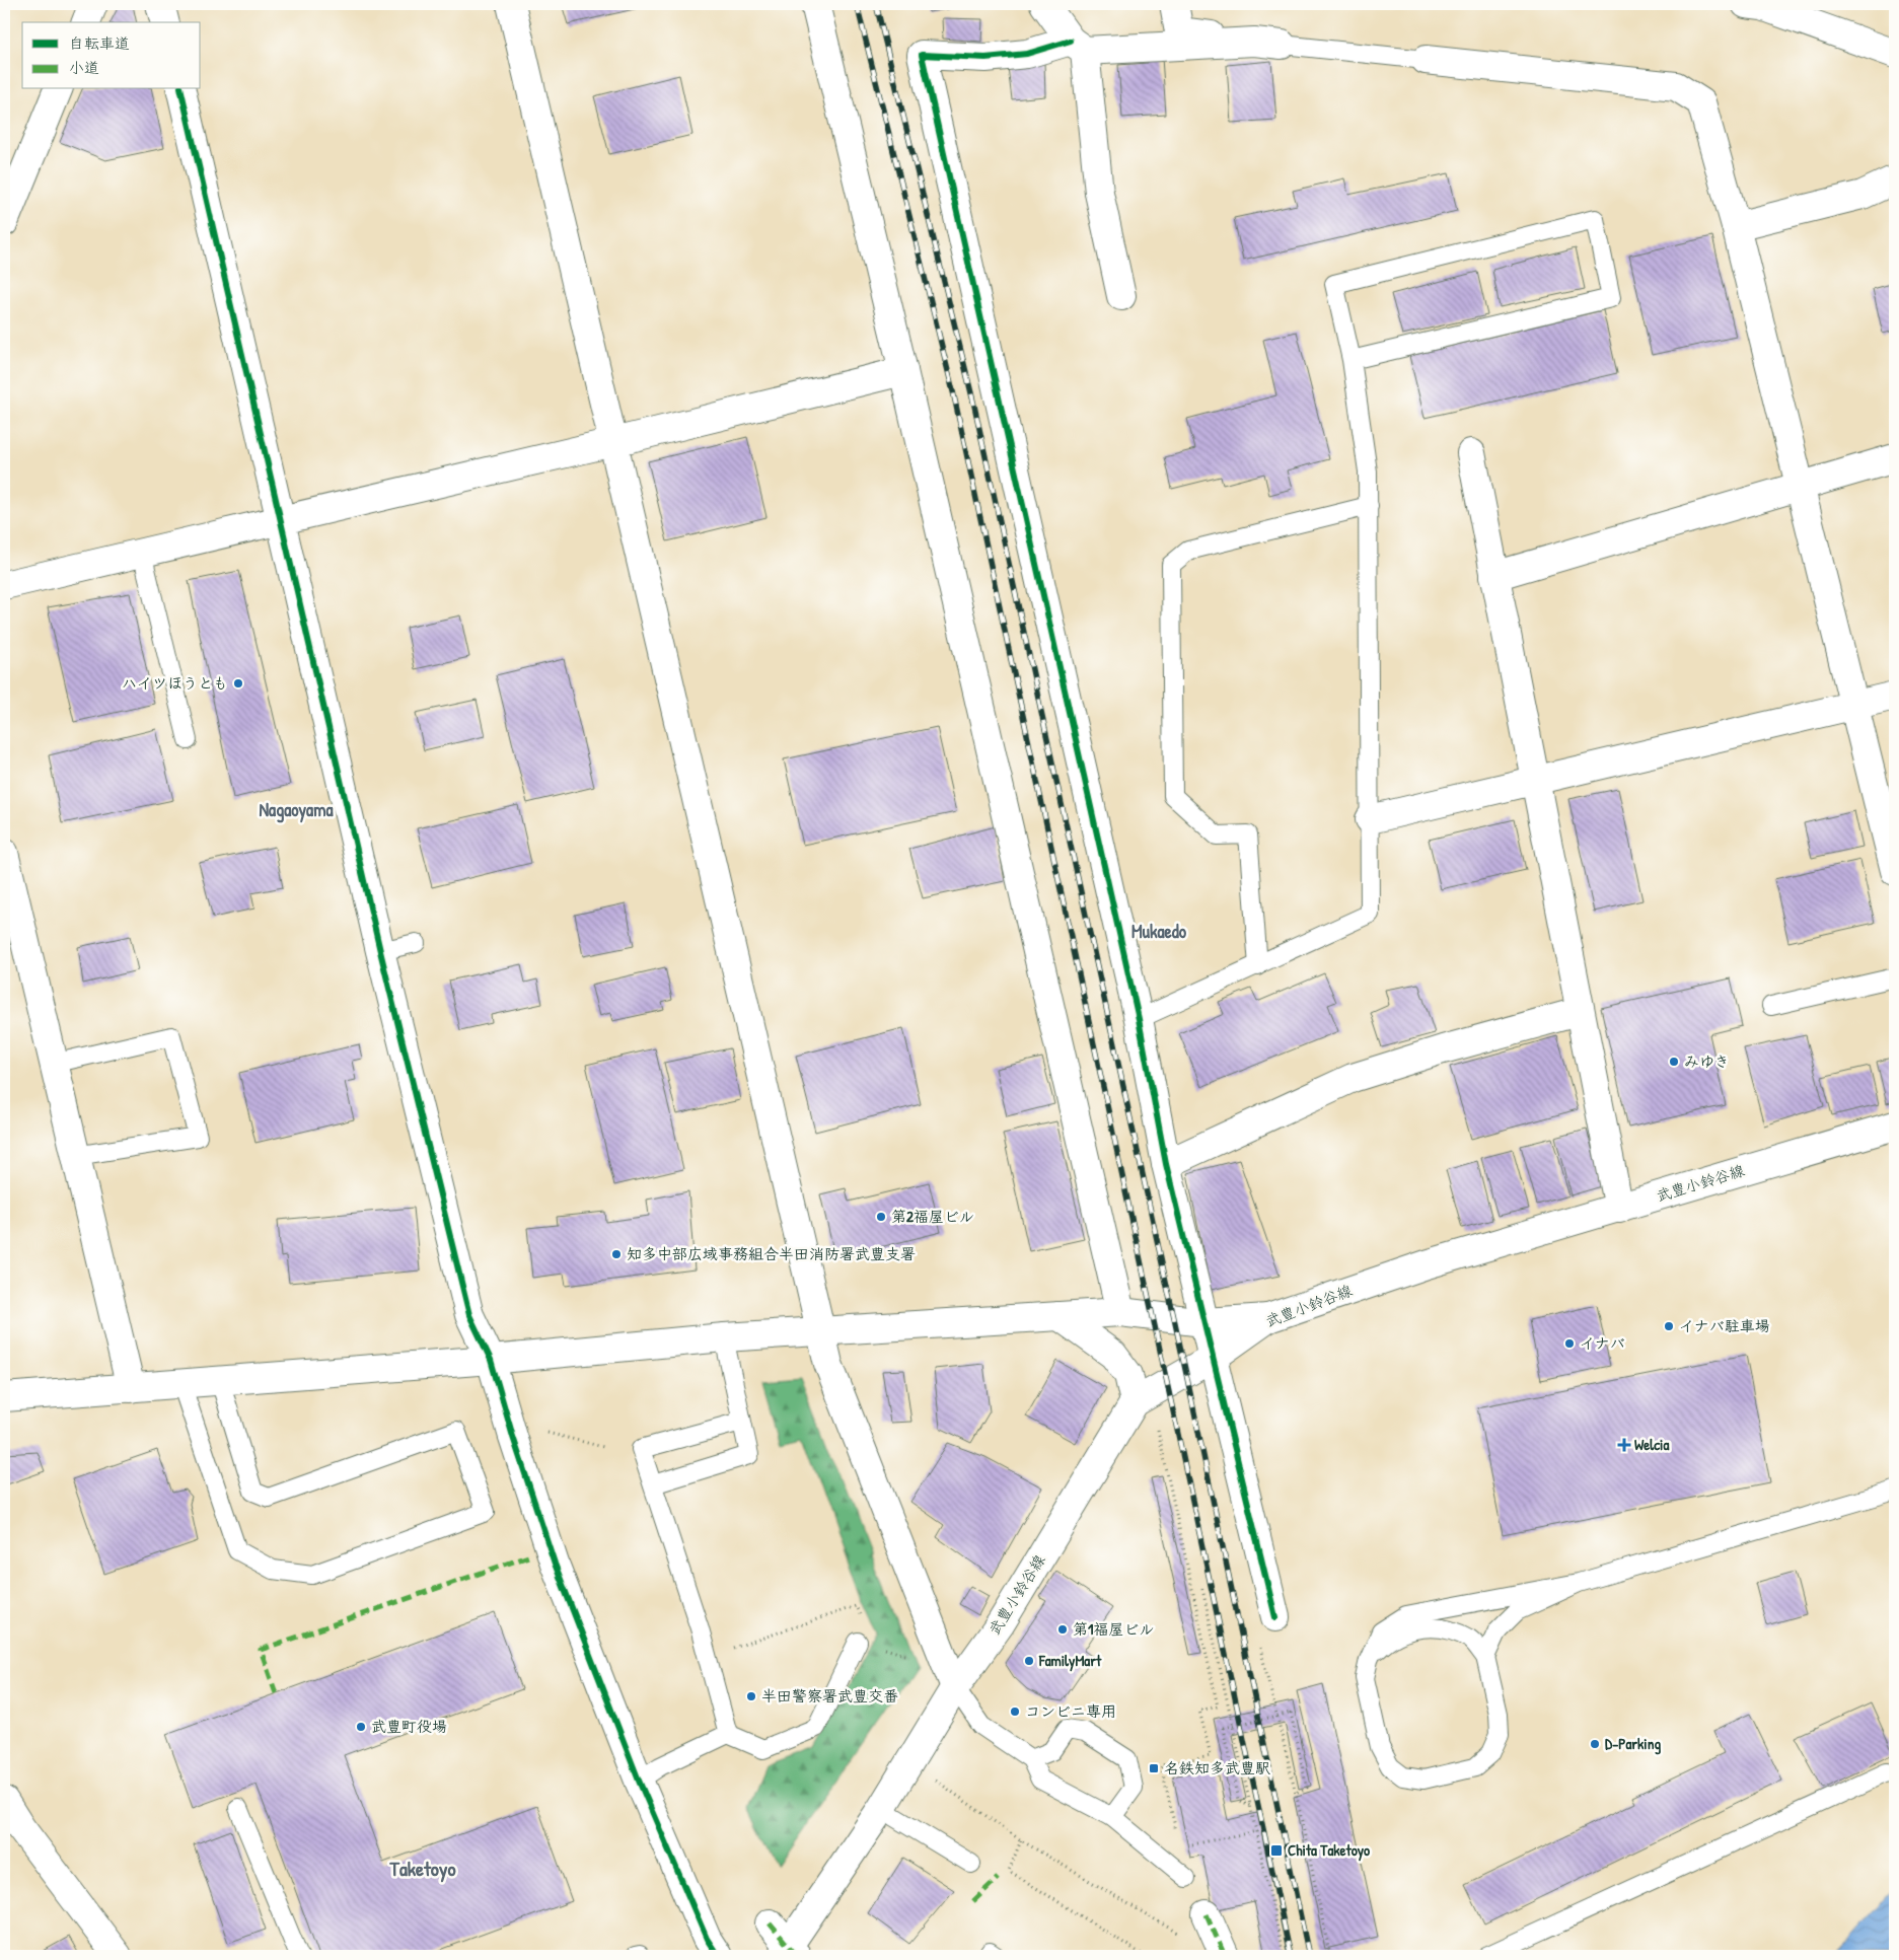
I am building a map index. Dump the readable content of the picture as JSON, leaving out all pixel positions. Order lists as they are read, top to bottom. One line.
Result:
{"streets":{"street":["武豊小鈴谷線"]},"districts":["Nagaoyama","Mukaedo","Taketoyo"],"places":{"other":["ハイツほうとも","みゆき","第2福屋ビル","知多中部広域事務組合半田消防署武豊支署","イナバ駐車場","イナバ","第1福屋ビル","FamilyMart","半田警察署武豊交番","コンビニ専用","武豊町役場","D-Parking"],"health":["Welcia"],"transit":["名鉄知多武豊駅","Chita Taketoyo"]},"legend":["自転車道","小道"]}
